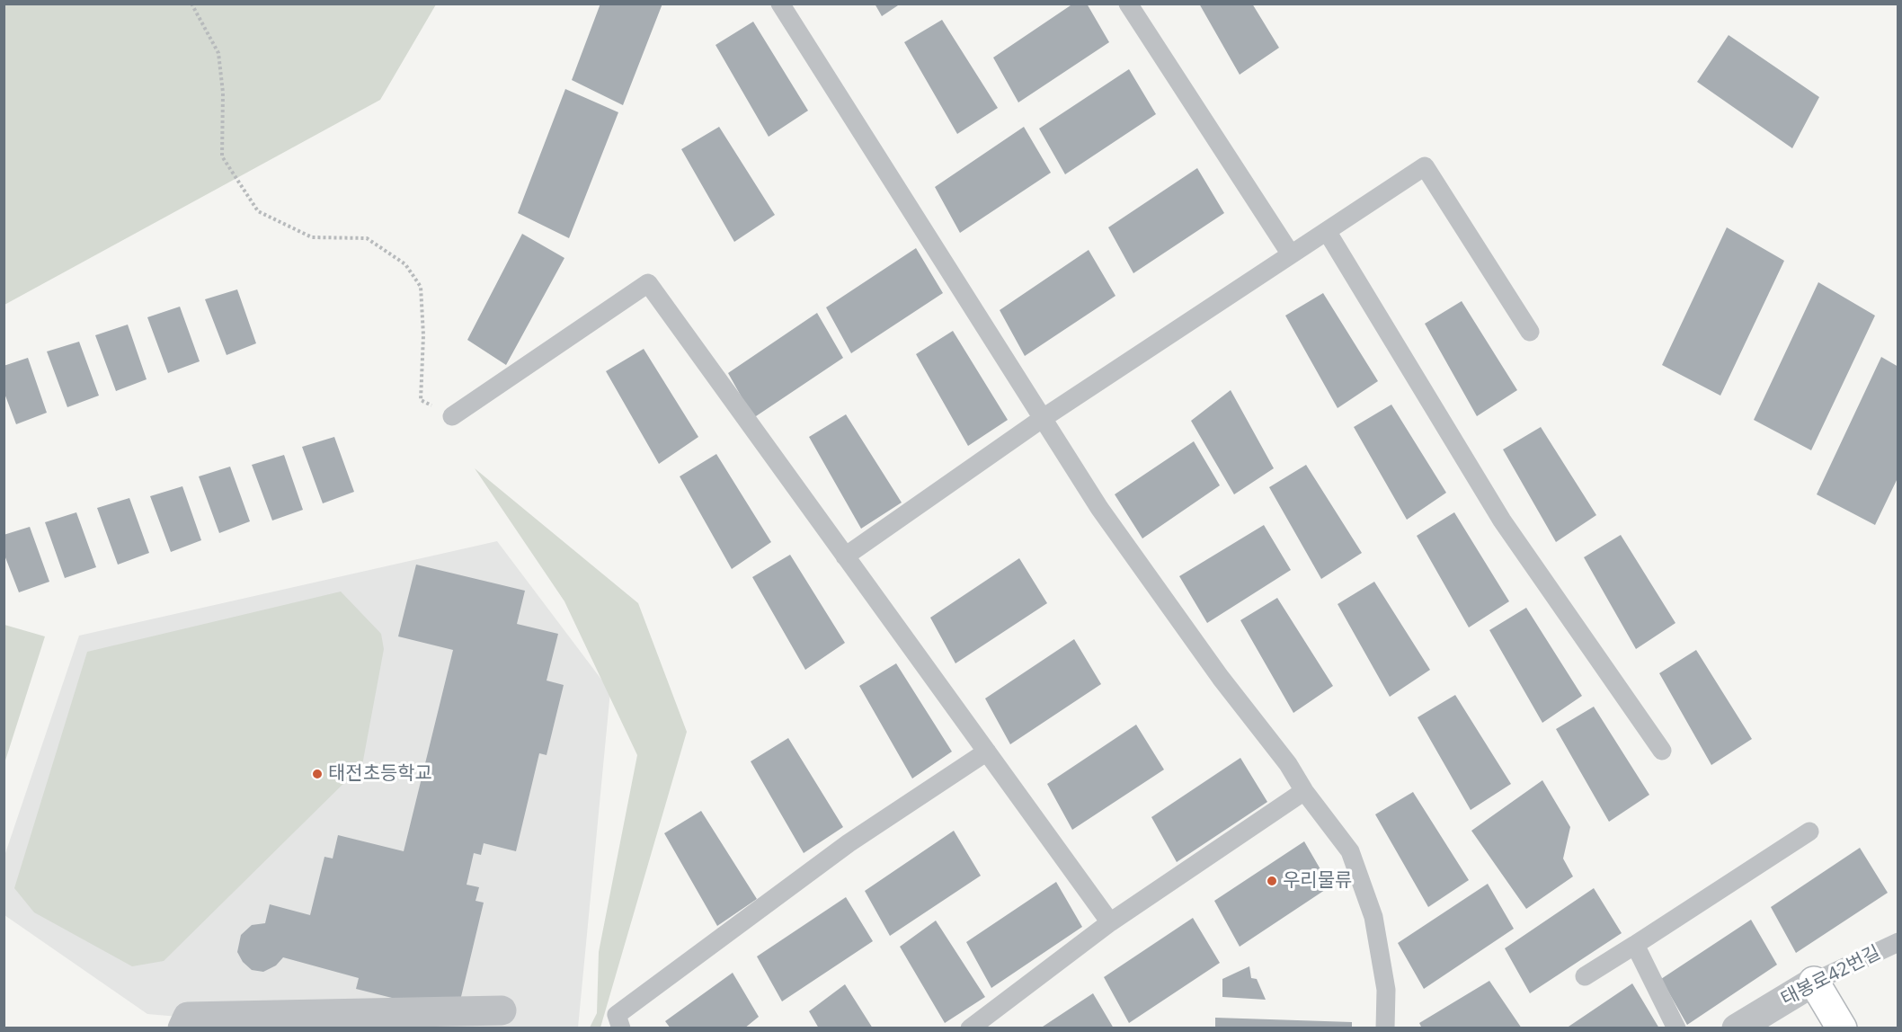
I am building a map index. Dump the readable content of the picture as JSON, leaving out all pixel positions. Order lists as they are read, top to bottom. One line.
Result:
{"streets":{"street":["태봉로42번길"]},"places":["태전초등학교","우리물류"]}
